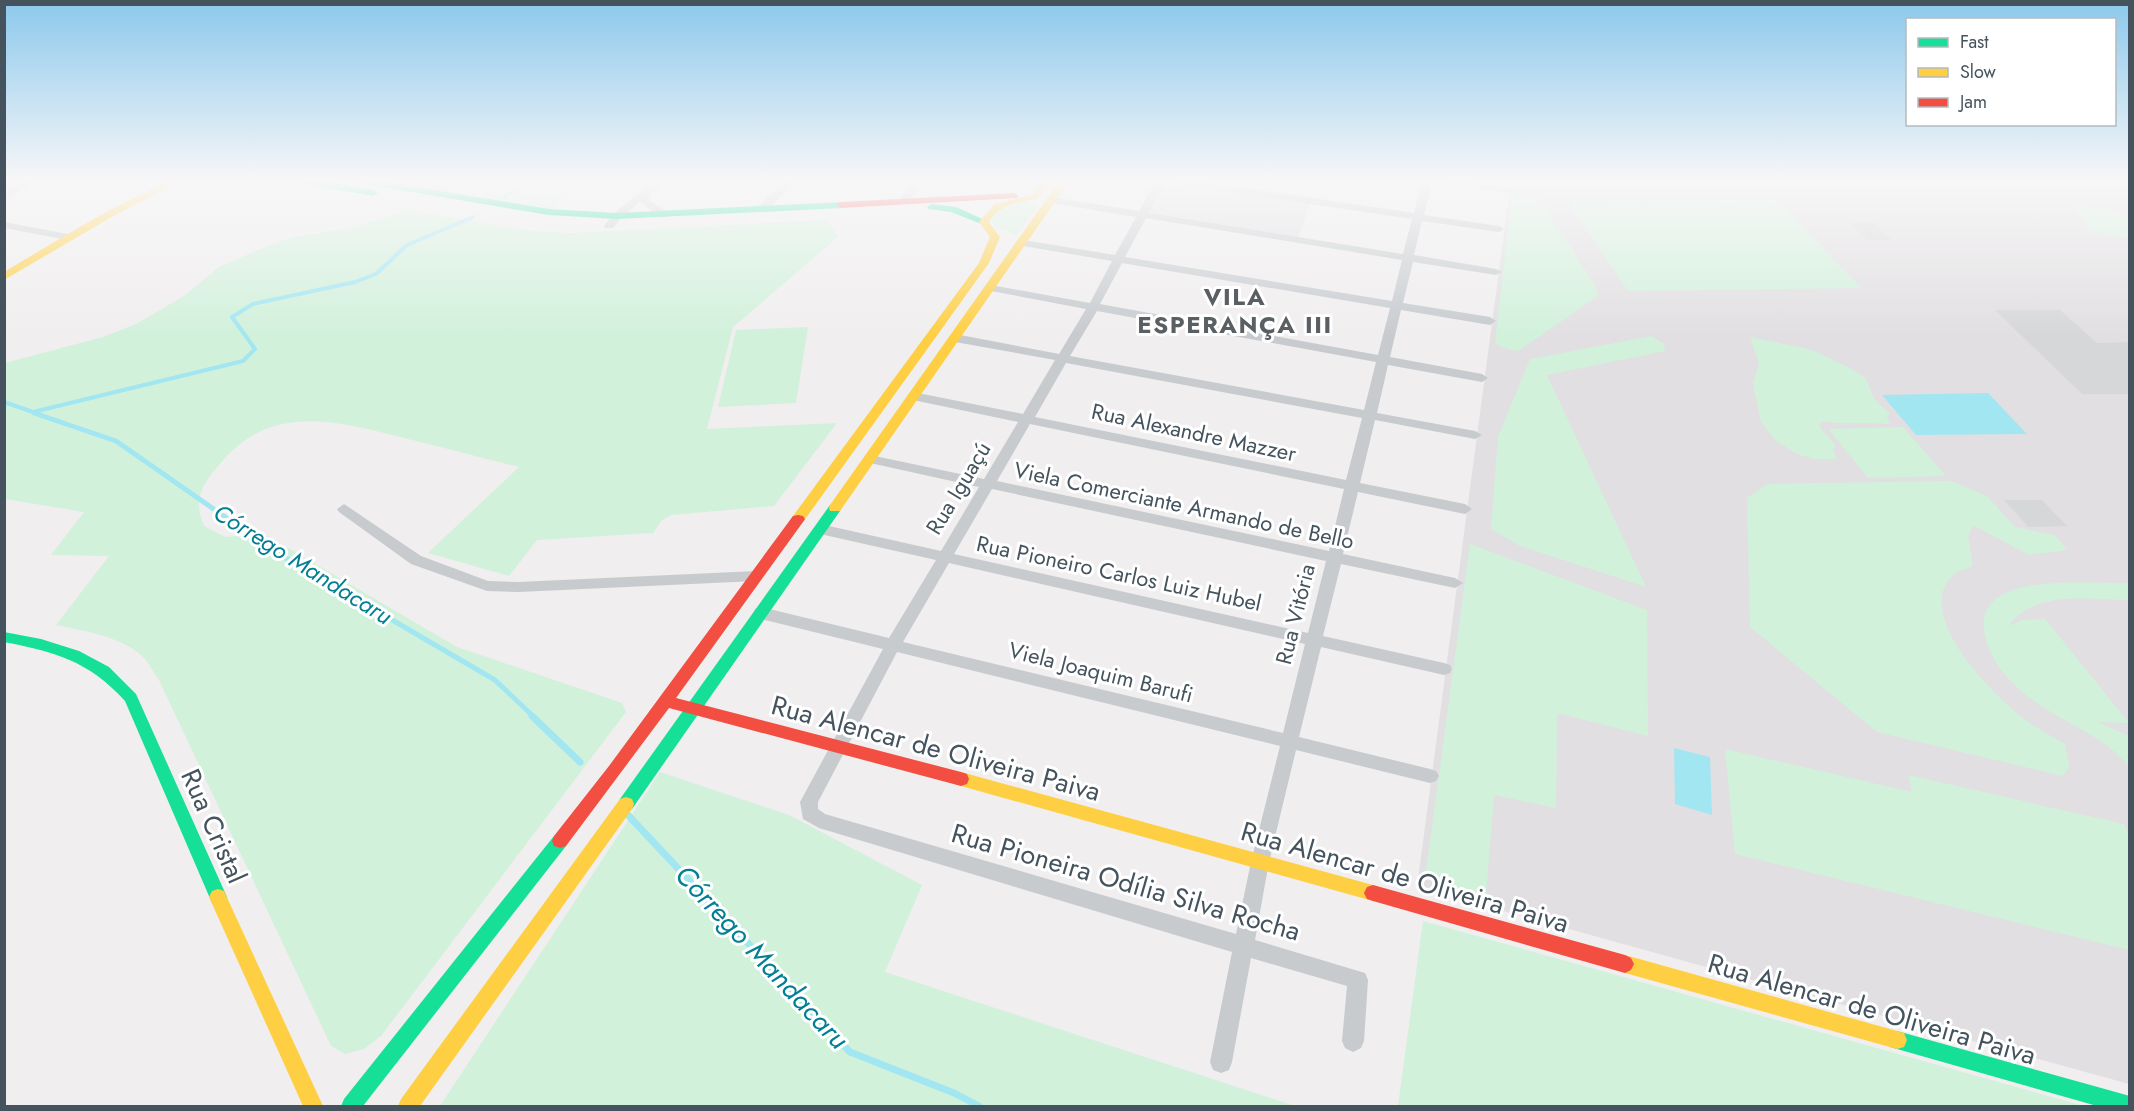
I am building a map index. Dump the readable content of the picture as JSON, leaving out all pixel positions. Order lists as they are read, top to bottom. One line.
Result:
{"streets":{"main road":["Rua Alencar de Oliveira Paiva","Rua Cristal"],"street":["Rua Alexandre Mazzer","Rua Iguaçú","Viela Comerciante Armando de Bello","Rua Pioneiro Carlos Luiz Hubel","Rua Vitória","Viela Joaquim Barufi","Rua Pioneira Odília Silva Rocha"]},"crossings":[["Rua Alexandre Mazzer","Rua Iguaçú"],["Rua Alexandre Mazzer","Rua Vitória"],["Rua Iguaçú","Viela Comerciante Armando de Bello"],["Rua Iguaçú","Rua Pioneiro Carlos Luiz Hubel"],["Rua Iguaçú","Viela Joaquim Barufi"],["Rua Iguaçú","Rua Alencar de Oliveira Paiva"],["Rua Iguaçú","Rua Pioneira Odília Silva Rocha"],["Viela Comerciante Armando de Bello","Rua Vitória"],["Rua Pioneiro Carlos Luiz Hubel","Rua Vitória"],["Rua Vitória","Viela Joaquim Barufi"],["Rua Vitória","Rua Alencar de Oliveira Paiva"],["Rua Vitória","Rua Pioneira Odília Silva Rocha"]],"districts":["VILA ESPERANÇA III"],"water":["Córrego Mandacaru"],"legend":["Fast","Slow","Jam"]}
